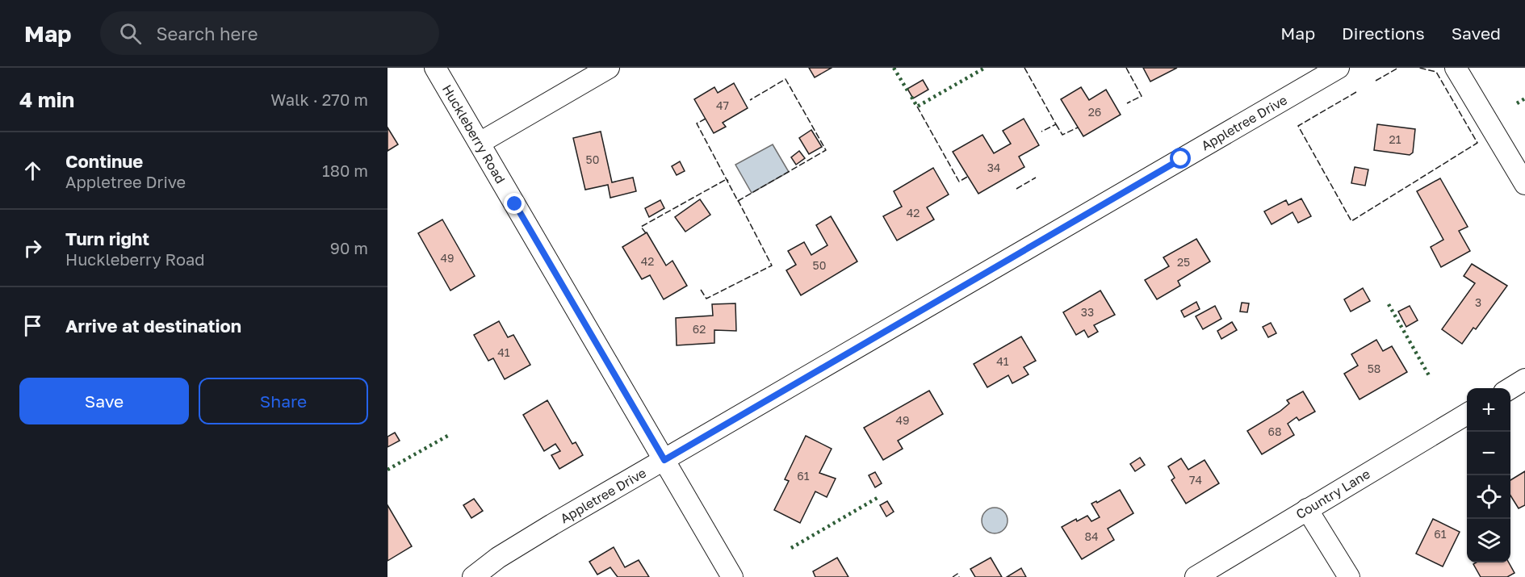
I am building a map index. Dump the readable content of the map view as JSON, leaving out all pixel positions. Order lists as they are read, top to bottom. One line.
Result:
{"streets":{"street":["Appletree Drive","Huckleberry Road","Country Lane"]},"crossings":[["Appletree Drive","Huckleberry Road"]],"house_numbers":["47","26","21","50","34","42","49","42","25","50","3","33","62","41","41","58","49","68","61","74","61","84"],"page":{"header":"Map","search":"Search here","nav":["Map","Directions","Saved"],"heading":["4 min","Walk · 270 m"],"list":[["Continue","Appletree Drive","180 m"],["Turn right","Huckleberry Road","90 m"],"Arrive at destination"],"buttons":["Save","Share"],"map_buttons":["+","−"]}}
